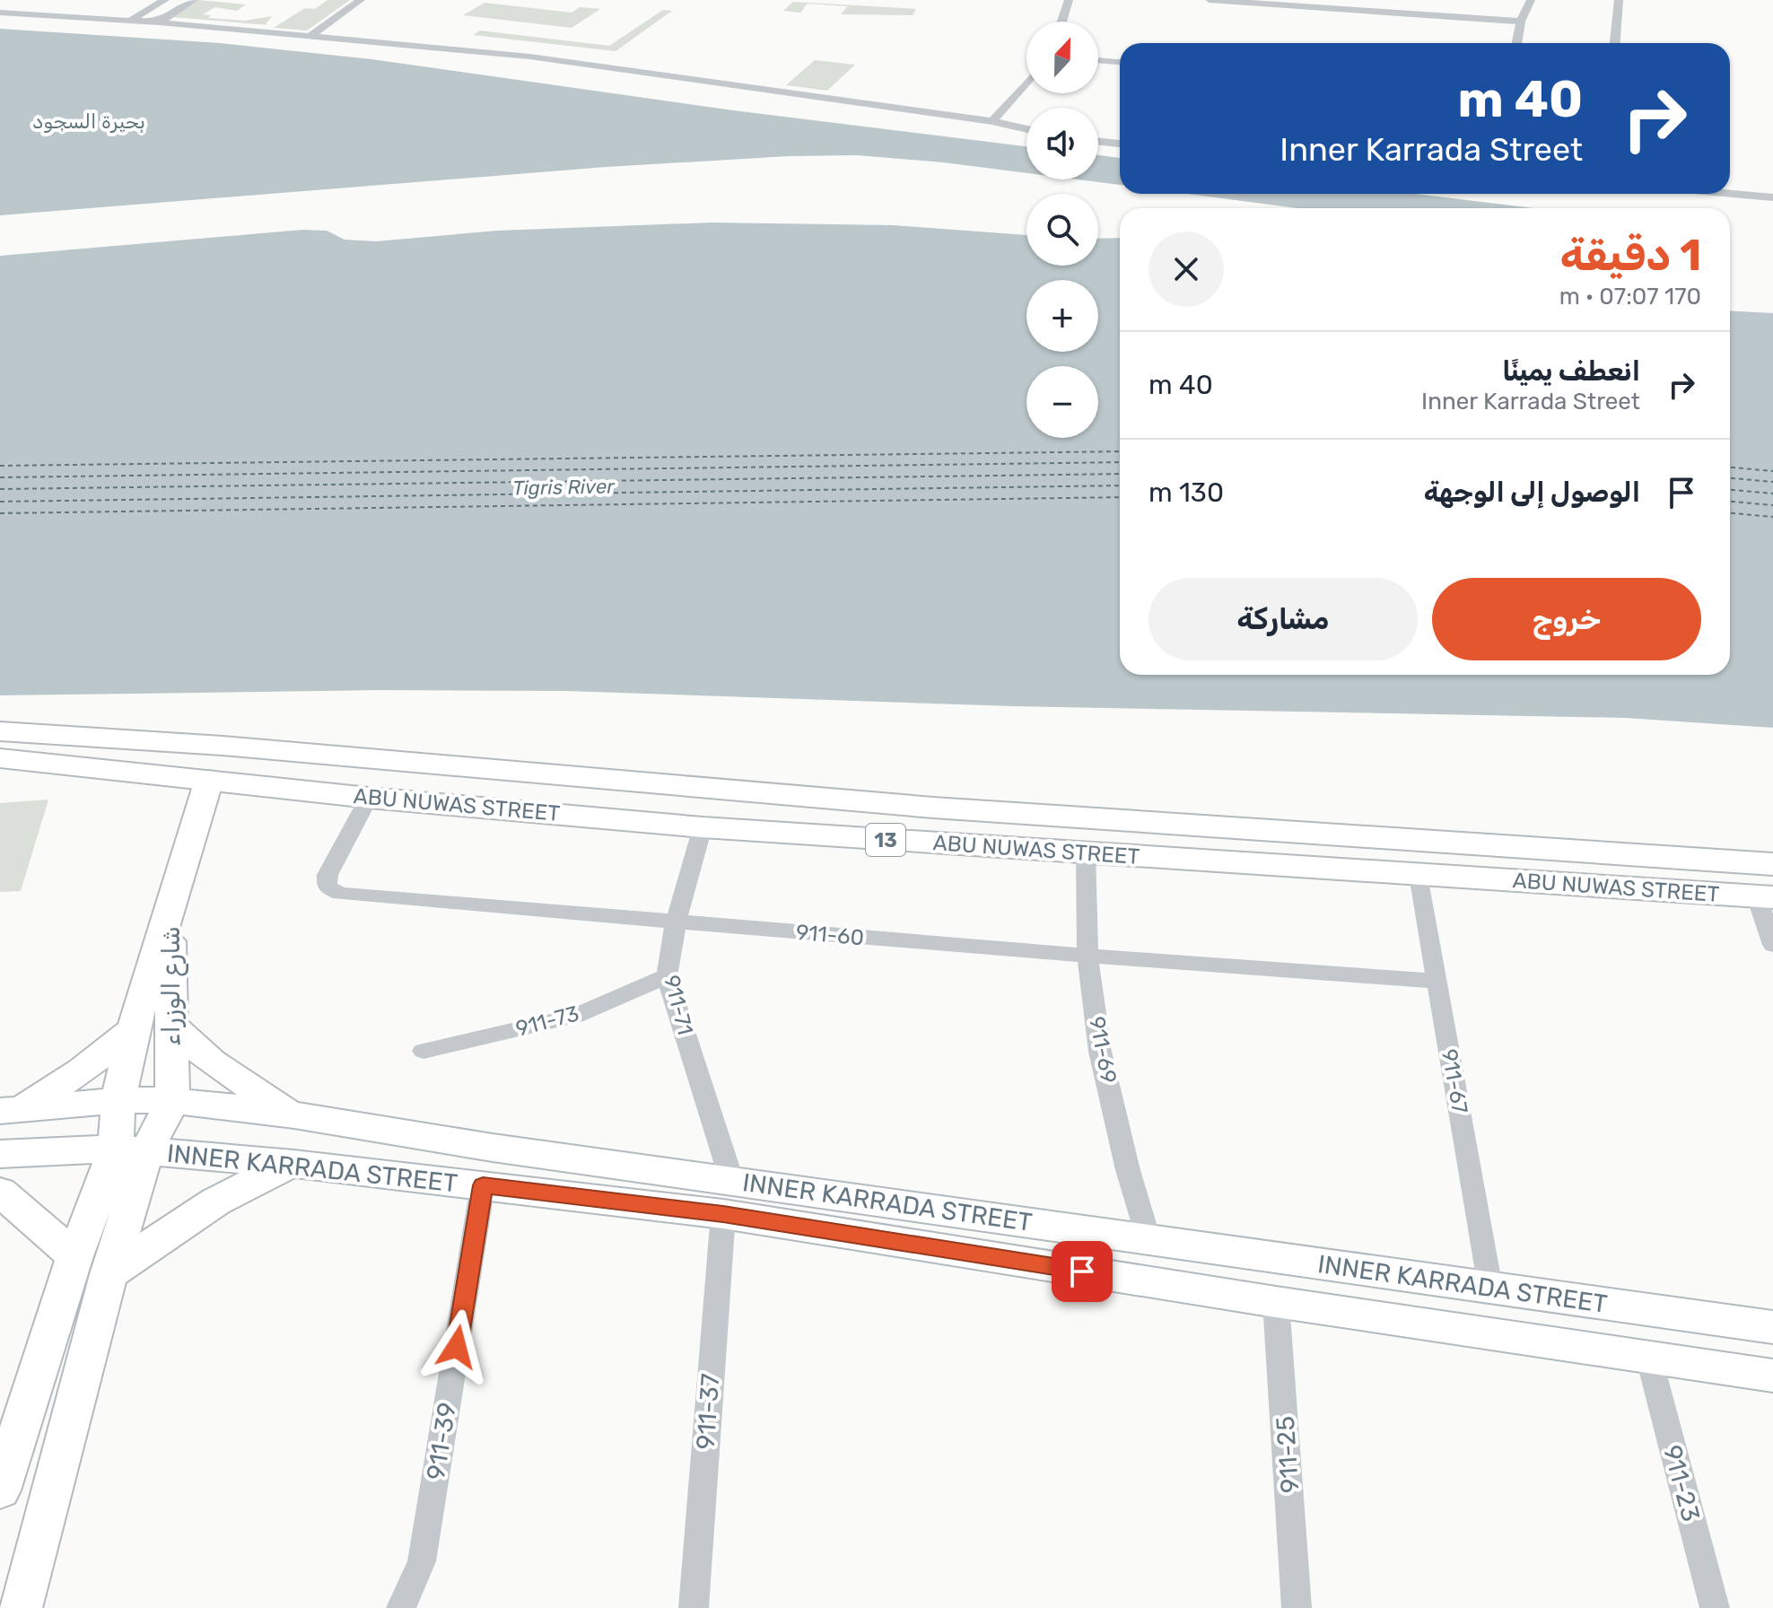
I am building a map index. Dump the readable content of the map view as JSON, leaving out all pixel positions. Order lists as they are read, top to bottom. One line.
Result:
{"streets":{"main road":["ABU NUWAS STREET","13","شارع الوزراء","INNER KARRADA STREET"],"street":["911-60","911-71","911-73","911-69","911-67","911-37","911-39","911-25","911-23"]},"crossings":[["ABU NUWAS STREET","911-60"],["ABU NUWAS STREET","911-71"],["ABU NUWAS STREET","911-69"],["ABU NUWAS STREET","911-67"],["911-60","911-71"],["911-60","911-69"],["911-60","911-67"],["شارع الوزراء","INNER KARRADA STREET"],["911-71","911-73"],["911-71","INNER KARRADA STREET"],["911-71","911-37"],["911-69","INNER KARRADA STREET"],["911-67","INNER KARRADA STREET"],["INNER KARRADA STREET","911-37"],["INNER KARRADA STREET","911-39"],["INNER KARRADA STREET","911-25"],["INNER KARRADA STREET","911-23"]],"water":["بحيرة السجود","Tigris River"],"north":"top","page":{"map_buttons":["+","−"],"turn":["40 m","Inner Karrada Street"],"heading":["1 دقيقة","170 m · 07:07"],"list":[{"name":"انعطف يمينًا","note":"Inner Karrada Street","value":"40 m"},{"name":"الوصول إلى الوجهة","value":"130 m"}],"buttons":["خروج","مشاركة"]}}
